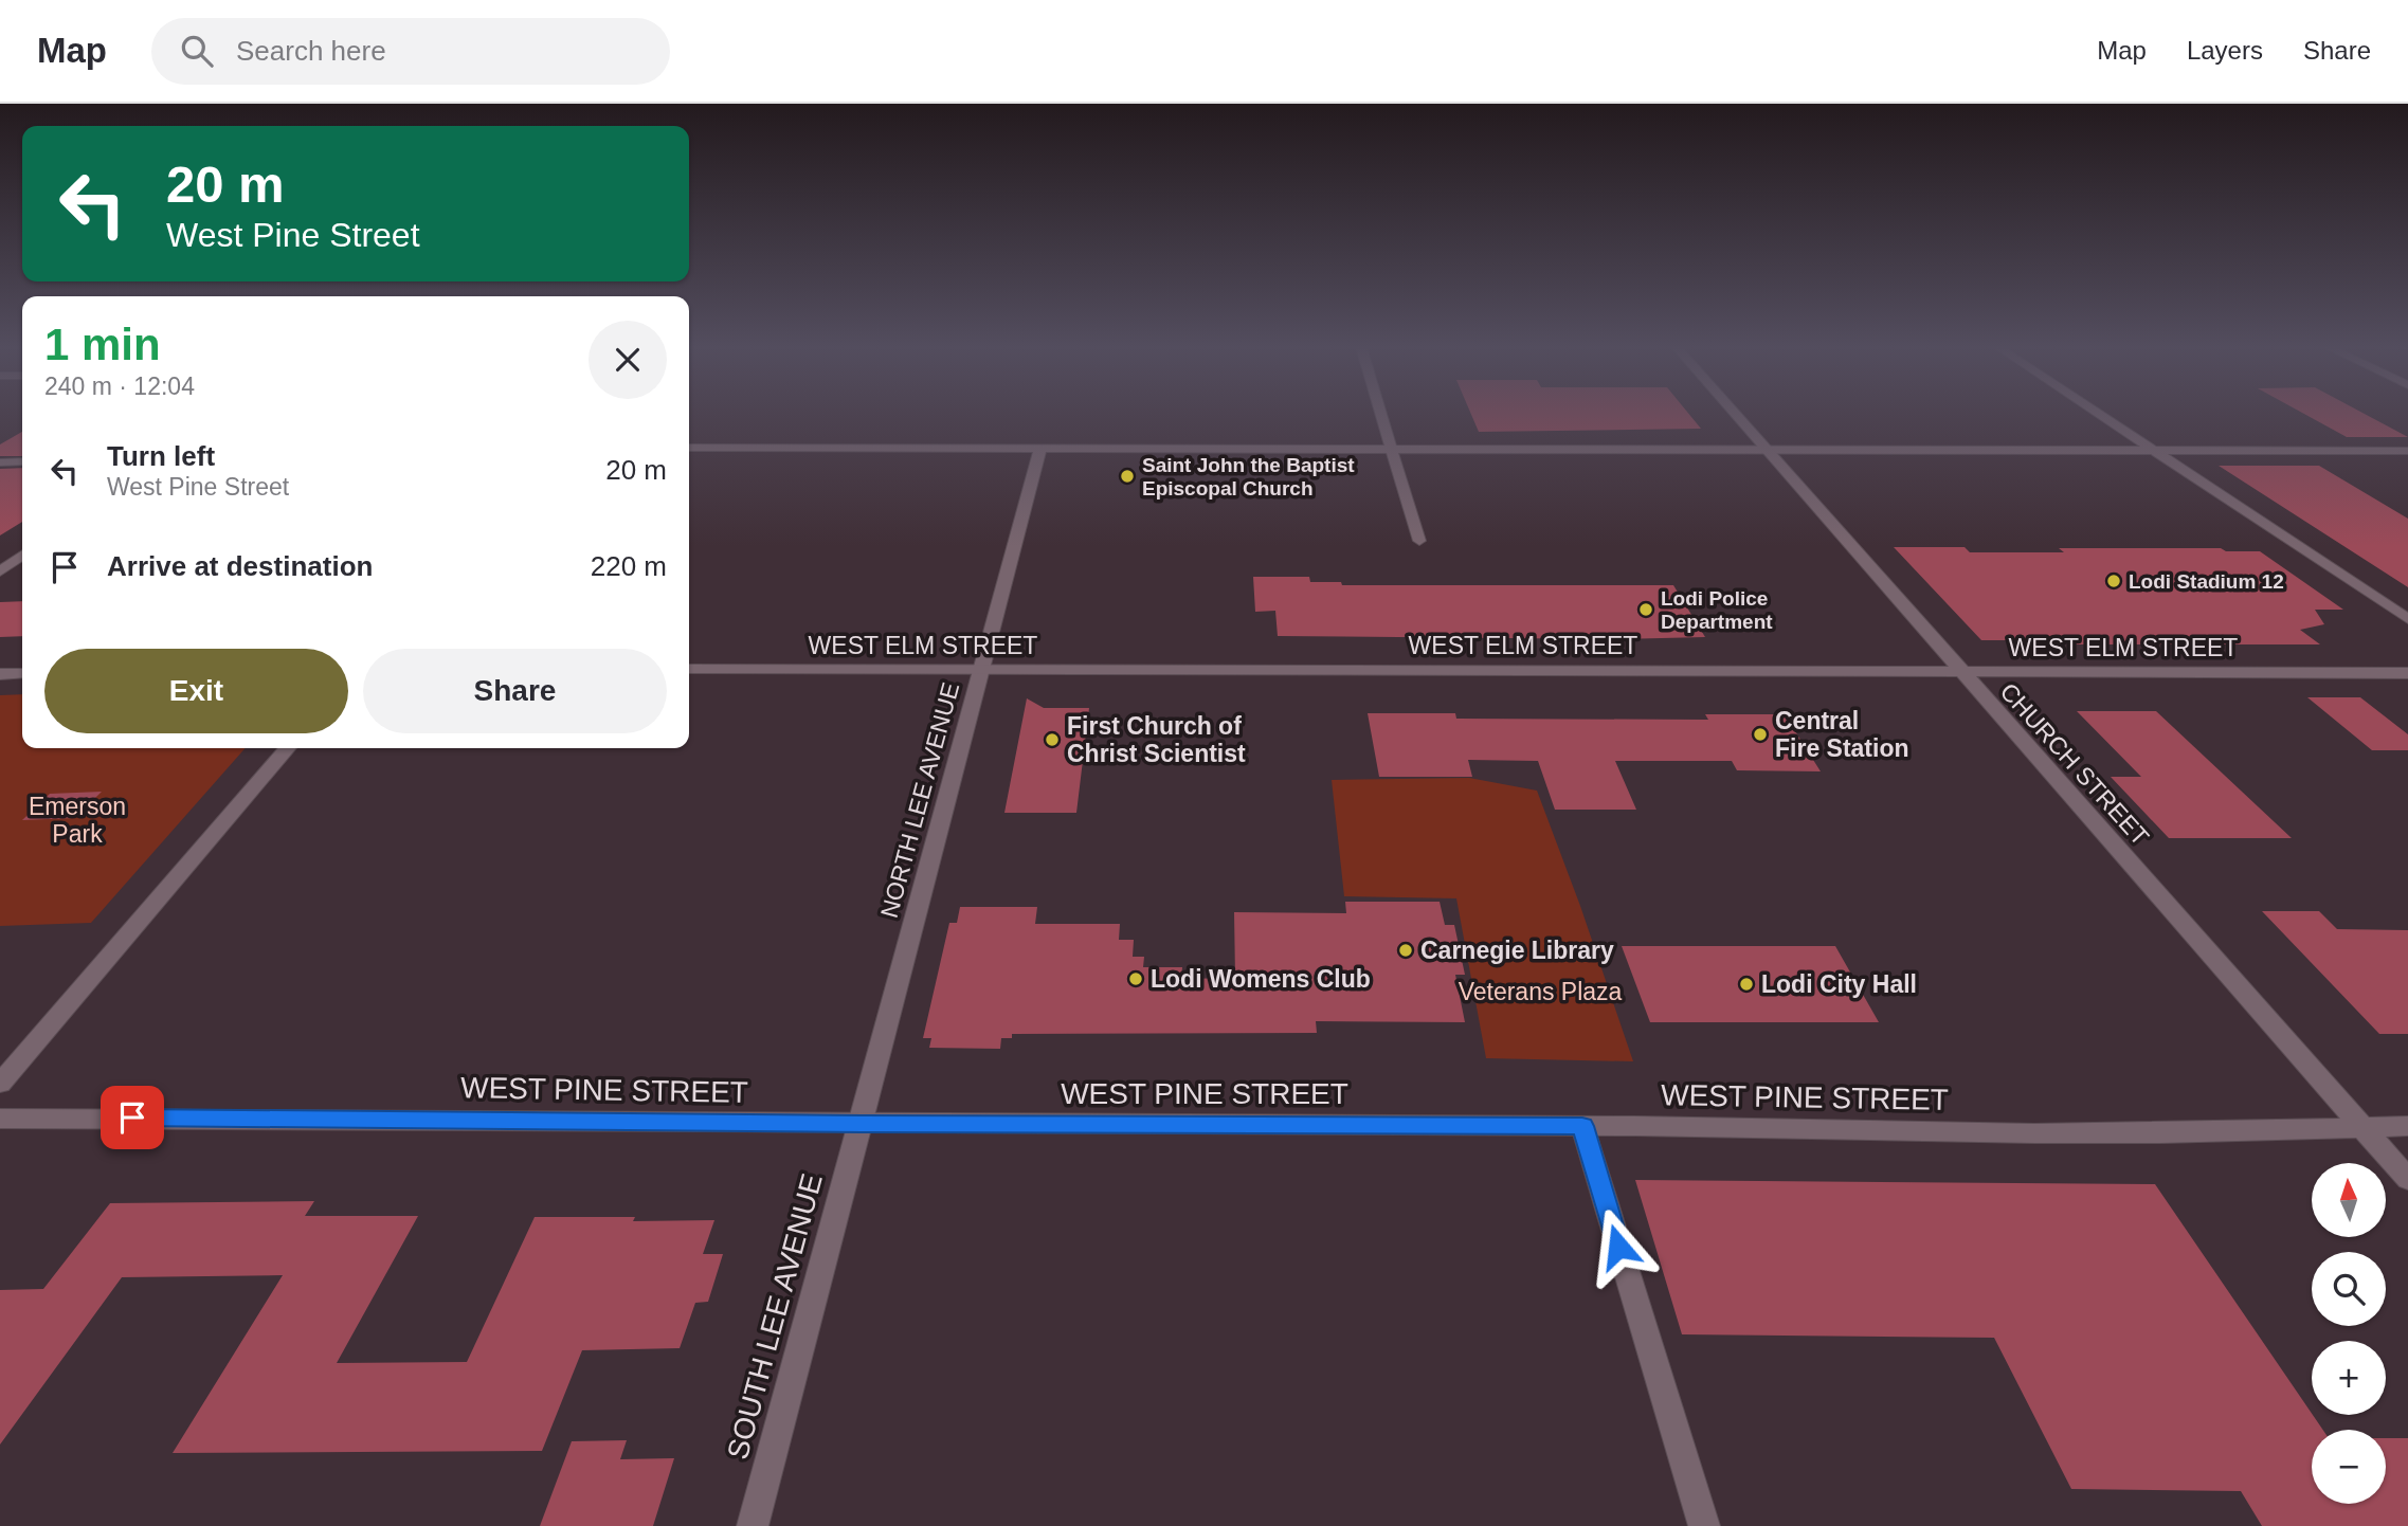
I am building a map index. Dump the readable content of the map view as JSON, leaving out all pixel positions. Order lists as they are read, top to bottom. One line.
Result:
{"streets":{"street":["WEST ELM STREET","CHURCH STREET","NORTH LEE AVENUE","WEST PINE STREET","SOUTH LEE AVENUE"]},"crossings":[["WEST ELM STREET","CHURCH STREET"],["WEST ELM STREET","NORTH LEE AVENUE"],["CHURCH STREET","WEST PINE STREET"],["NORTH LEE AVENUE","WEST PINE STREET"],["NORTH LEE AVENUE","SOUTH LEE AVENUE"],["WEST PINE STREET","SOUTH LEE AVENUE"]],"parks":["Emerson Park","Veterans Plaza"],"places":["Saint John the Baptist Episcopal Church","Lodi Stadium 12","Lodi Police Department","Central Fire Station","First Church of Christ Scientist","Carnegie Library","Lodi Womens Club","Lodi City Hall"],"north":"top","page":{"header":"Map","search":"Search here","nav":["Map","Layers","Share"],"turn":["20 m","West Pine Street"],"heading":["1 min","240 m · 12:04"],"list":[{"name":"Turn left","note":"West Pine Street","value":"20 m"},{"name":"Arrive at destination","value":"220 m"}],"buttons":["Exit","Share"],"map_buttons":["+","−"]}}
